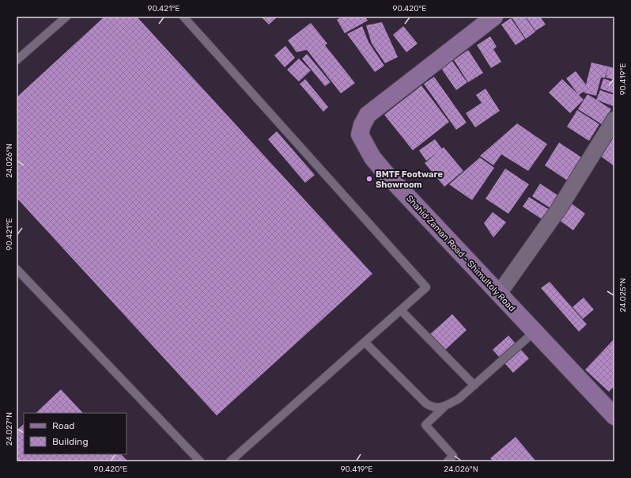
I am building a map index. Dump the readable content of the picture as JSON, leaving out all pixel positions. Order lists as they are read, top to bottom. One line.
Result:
{"streets":{"main road":["Shahid Zaman Road - Shimultoly Road"]},"places":["BMTF Footware Showroom"],"legend":["Road","Building"],"coordinates":["90.421°E","90.420°E","90.419°E","24.026°N","24.025°N","24.027°N"]}
